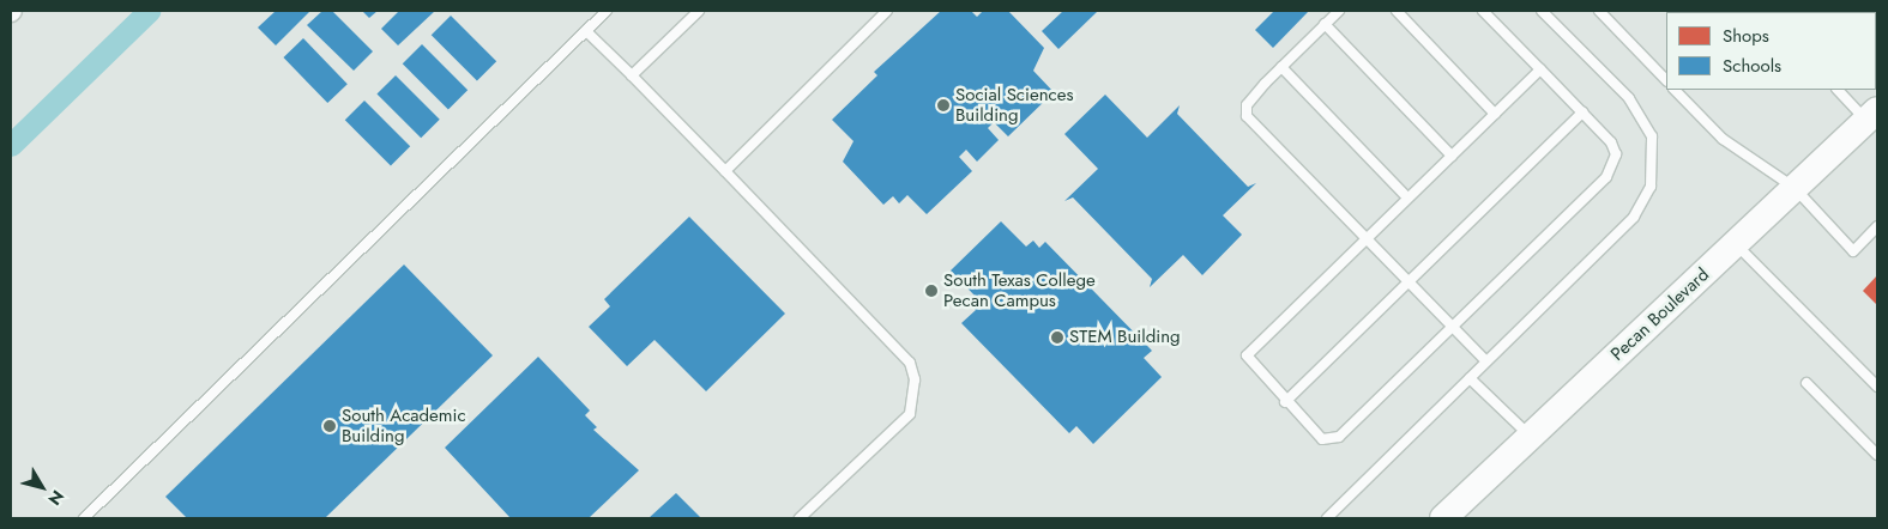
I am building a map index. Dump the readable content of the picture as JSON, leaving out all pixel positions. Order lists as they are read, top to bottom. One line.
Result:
{"streets":{"main road":["Pecan Boulevard"]},"places":["Social Sciences Building","South Texas College Pecan Campus","STEM Building","South Academic Building"],"legend":["Shops","Schools"],"north":"bottom right"}
